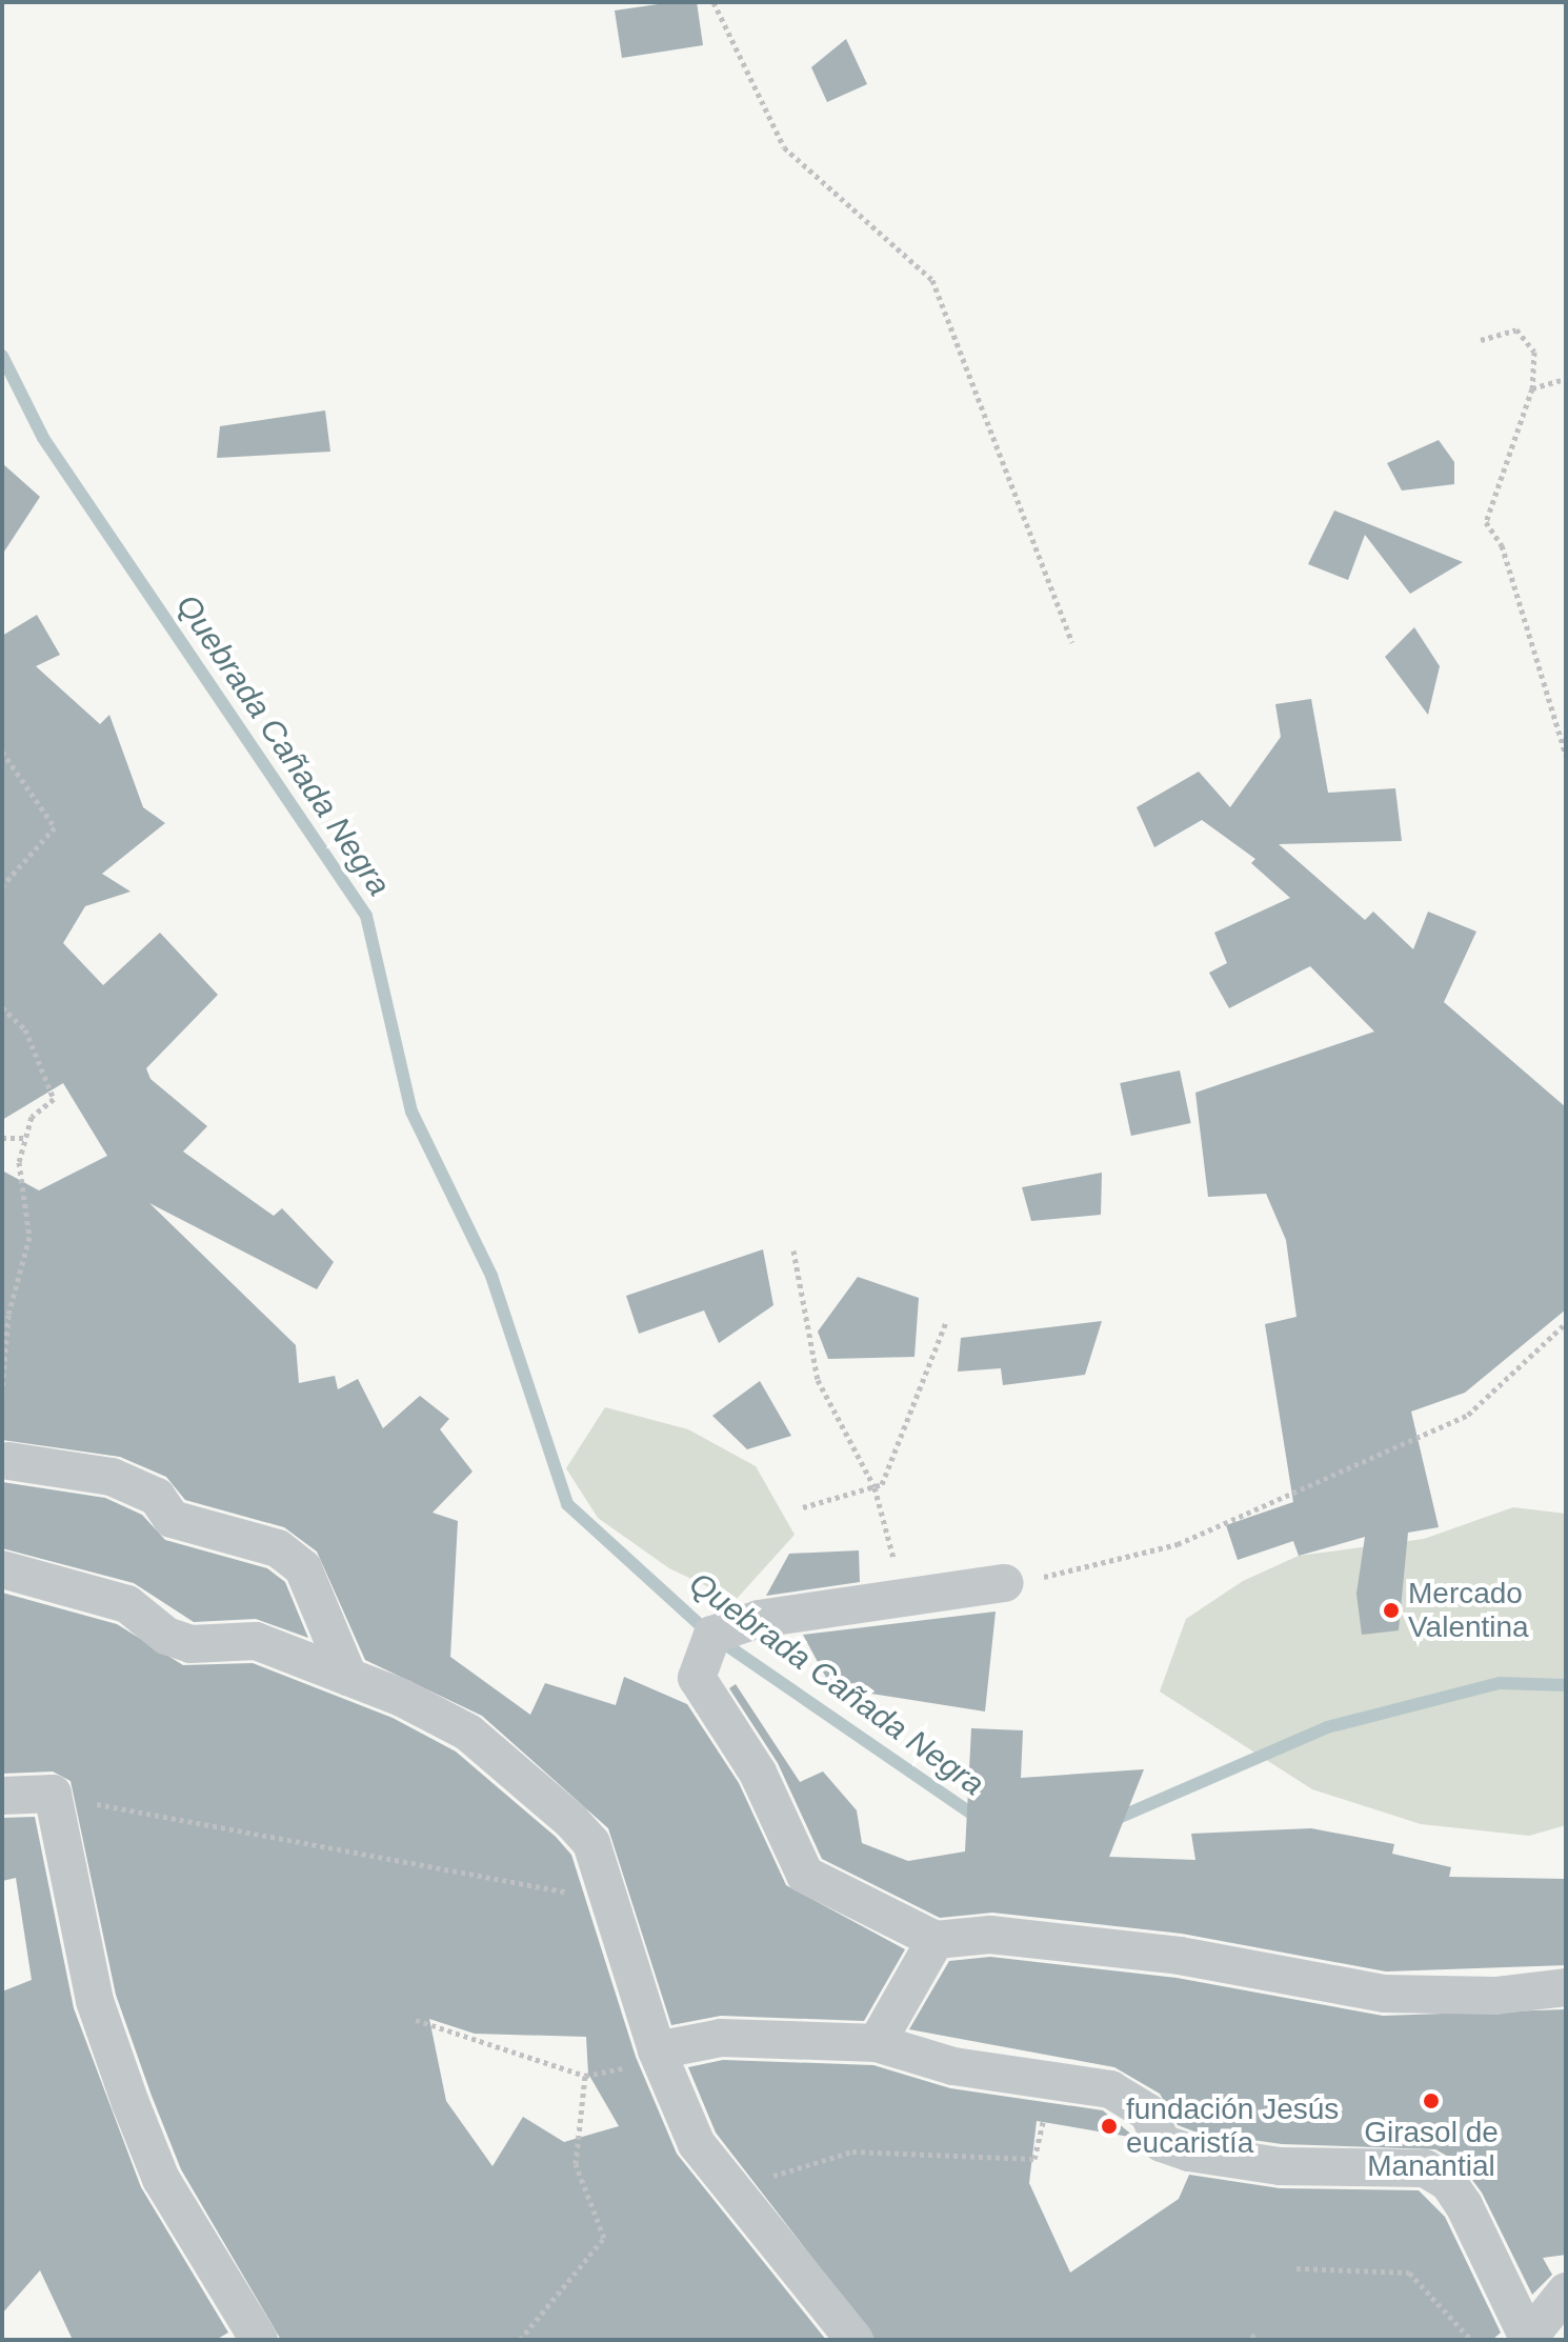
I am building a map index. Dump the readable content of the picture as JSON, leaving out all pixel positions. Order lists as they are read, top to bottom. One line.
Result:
{"water":["Quebrada Cañada Negra"],"places":["Mercado Valentina","Girasol de Manantial","fundación Jesús eucaristía"]}
